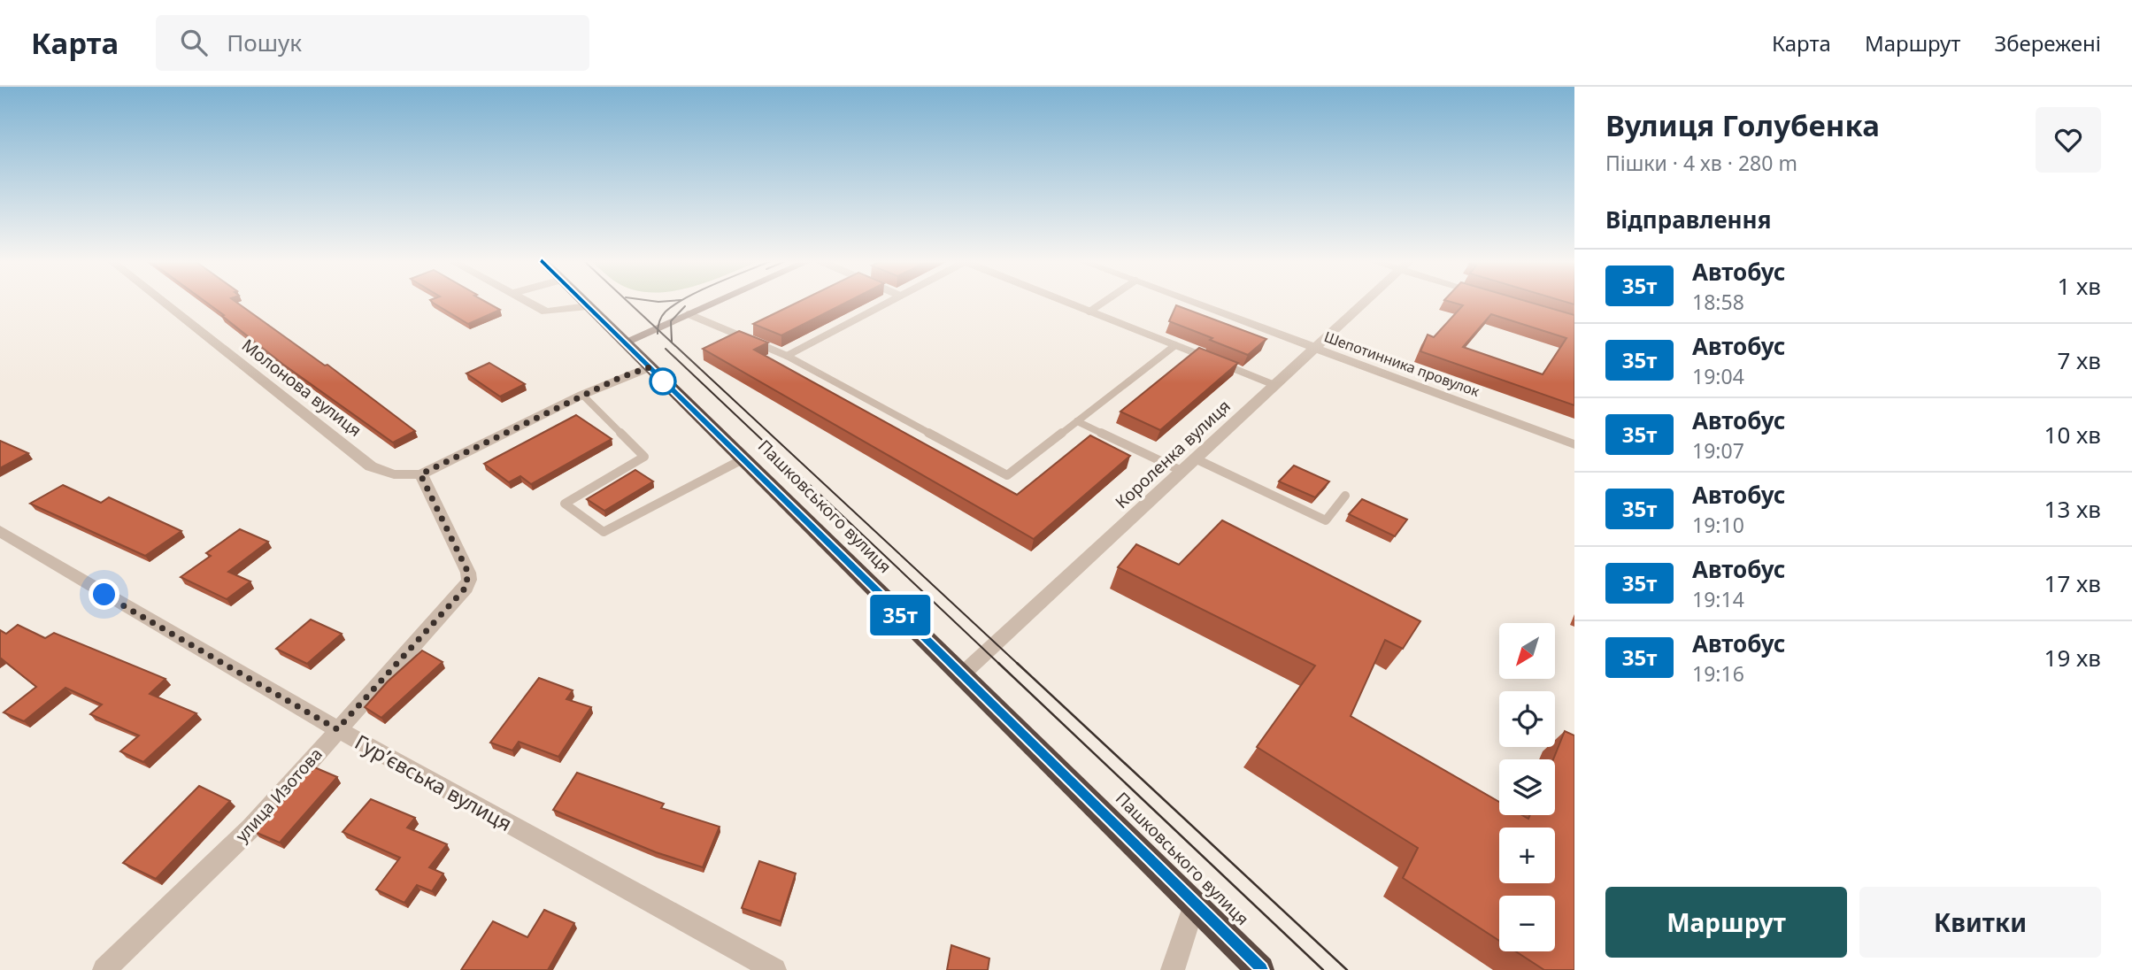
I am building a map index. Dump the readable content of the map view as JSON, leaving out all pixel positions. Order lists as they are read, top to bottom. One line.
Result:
{"streets":{"highway":["Пашковського вулиця"],"street":["Шепотинника провулок","Молонова вулиця","Короленка вулиця","Гур’євська вулиця","улица Изотова"]},"crossings":[["Шепотинника провулок","Короленка вулиця"],["Молонова вулиця","улица Изотова"],["Короленка вулиця","Пашковського вулиця"],["Гур’євська вулиця","улица Изотова"]],"lines":["bus line 35т"],"north":"bottom left","page":{"header":"Карта","search":"Пошук","nav":["Карта","Маршрут","Збережені"],"on_map":"35т","heading":[["Вулиця Голубенка","Пішки · 4 хв · 280 m"],"Відправлення"],"list":[{"mark":"35т","name":"Автобус","note":"18:58","value":"1 хв"},{"mark":"35т","name":"Автобус","note":"19:04","value":"7 хв"},{"mark":"35т","name":"Автобус","note":"19:07","value":"10 хв"},{"mark":"35т","name":"Автобус","note":"19:10","value":"13 хв"},{"mark":"35т","name":"Автобус","note":"19:14","value":"17 хв"},{"mark":"35т","name":"Автобус","note":"19:16","value":"19 хв"}],"map_buttons":["+","−"],"buttons":["Маршрут","Квитки"]}}
